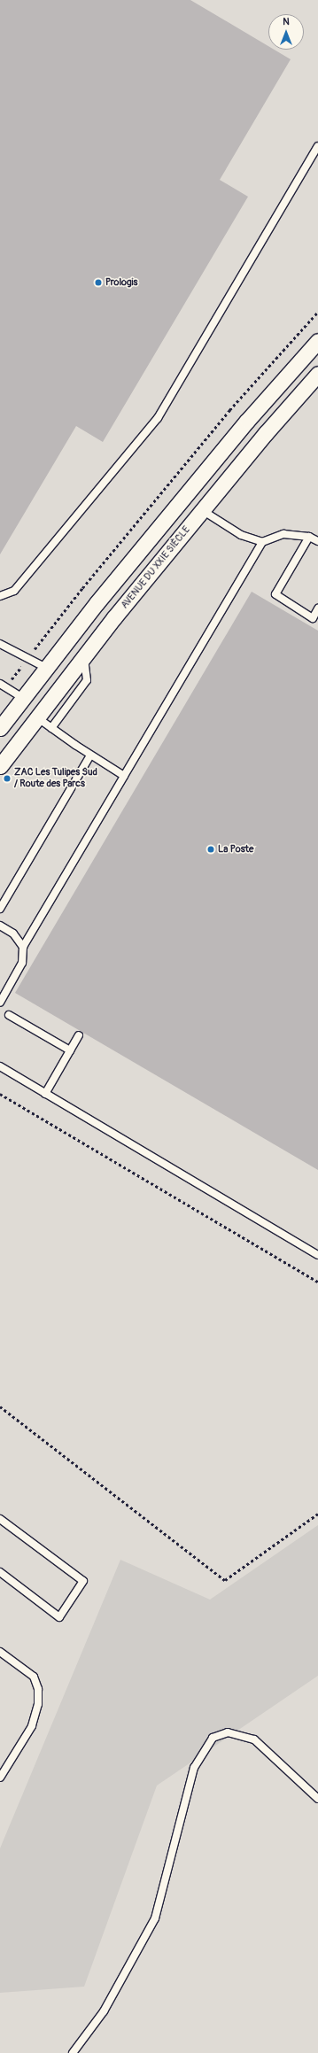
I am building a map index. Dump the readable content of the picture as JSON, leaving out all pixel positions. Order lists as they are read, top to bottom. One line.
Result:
{"streets":{"street":["AVENUE DU XXIE SIÈCLE"]},"places":["Prologis","ZAC Les Tulipes Sud / Route des Parcs","La Poste"],"north":"top"}
